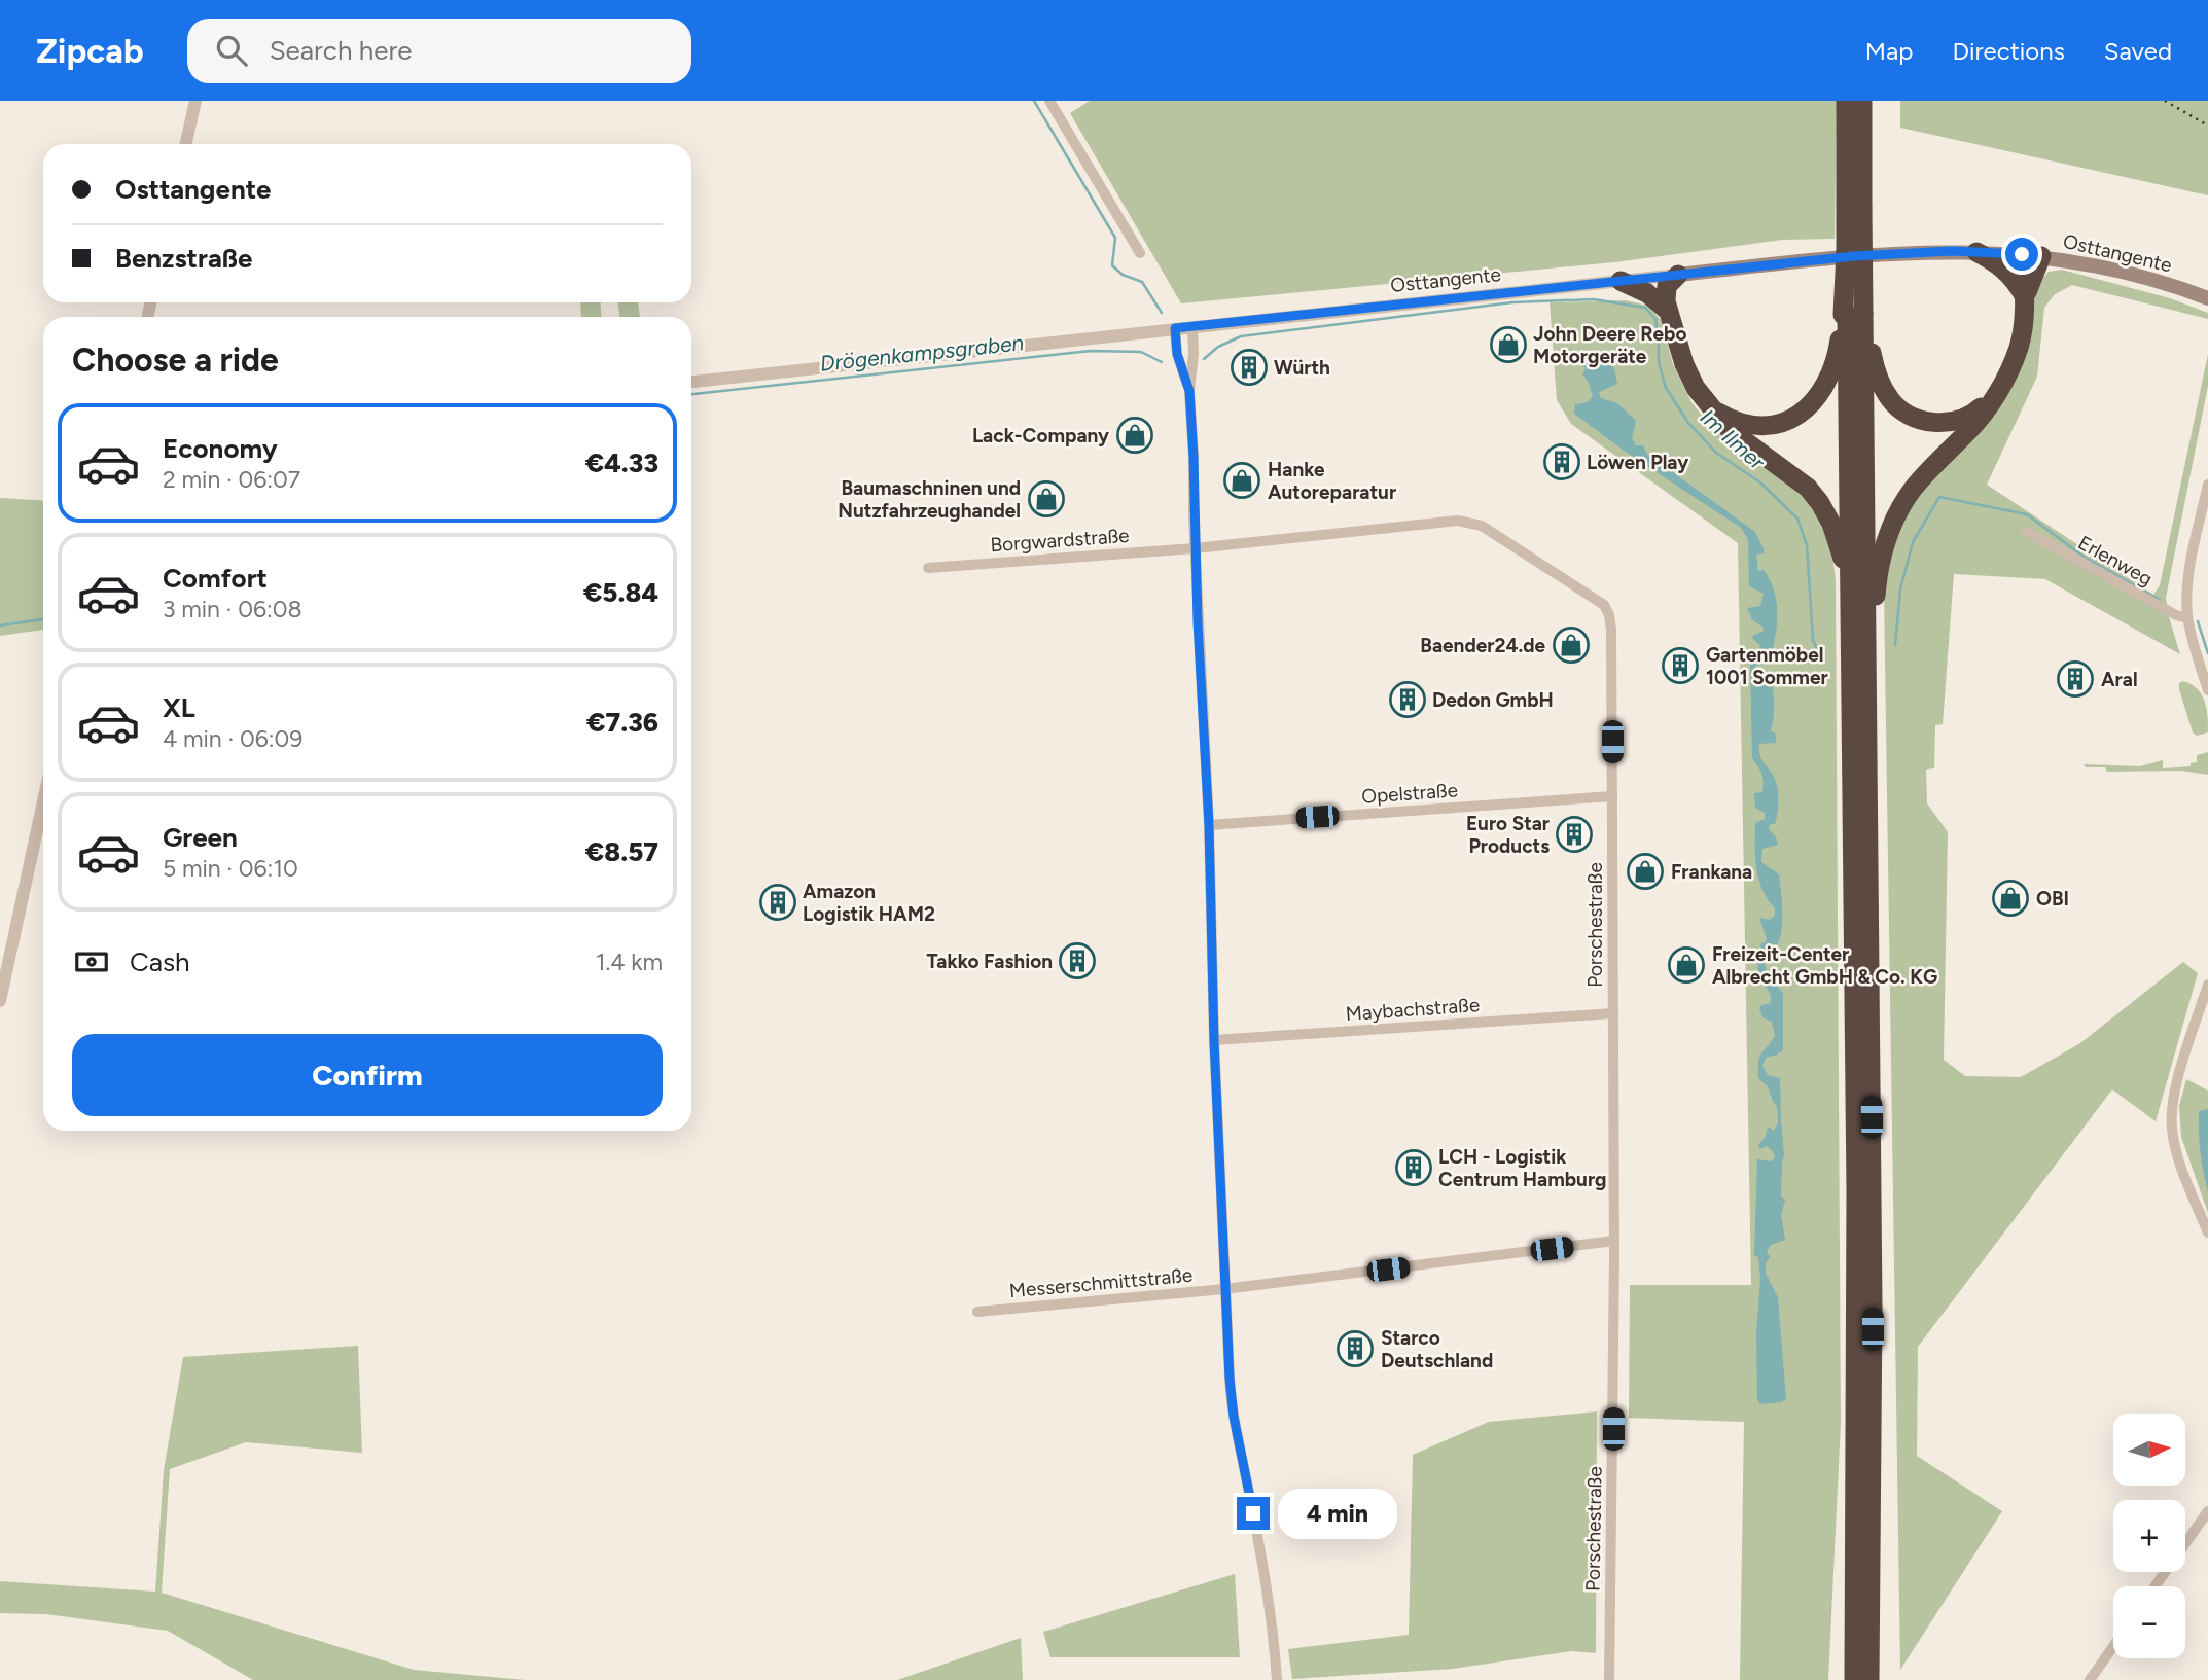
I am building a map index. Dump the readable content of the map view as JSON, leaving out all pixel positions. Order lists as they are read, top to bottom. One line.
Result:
{"streets":{"main road":["Osttangente"],"street":["Borgwardstraße","Erlenweg","Opelstraße","Porschestraße","Maybachstraße","Messerschmittstraße"]},"crossings":[["Borgwardstraße","Porschestraße"],["Opelstraße","Porschestraße"],["Porschestraße","Maybachstraße"],["Porschestraße","Messerschmittstraße"]],"water":["Drögenkampsgraben","Im Ilmer"],"places":{"shop":["John Deere Rebo Motorgeräte","Lack-Company","Hanke Autoreparatur","Baumaschninen und Nutzfahrzeughandel","Baender24.de","Frankana","OBI","Freizeit-Center Albrecht GmbH & Co. KG"],"building":["Würth","Löwen Play","Gartenmöbel 1001 Sommer","Aral","Dedon GmbH","Euro Star Products","Amazon Logistik HAM2","Takko Fashion","LCH - Logistik Centrum Hamburg","Starco Deutschland"]},"north":"right","page":{"header":"Zipcab","search":"Search here","nav":["Map","Directions","Saved"],"banner":["Osttangente","Benzstraße"],"heading":"Choose a ride","list":[{"name":"Economy","note":"2 min · 06:07","value":"€4.33"},{"name":"Comfort","note":"3 min · 06:08","value":"€5.84"},{"name":"XL","note":"4 min · 06:09","value":"€7.36"},{"name":"Green","note":"5 min · 06:10","value":"€8.57"}],"pay":["Cash","1.4 km"],"buttons":"Confirm","map_buttons":["+","−"],"bubble":"4 min"}}
